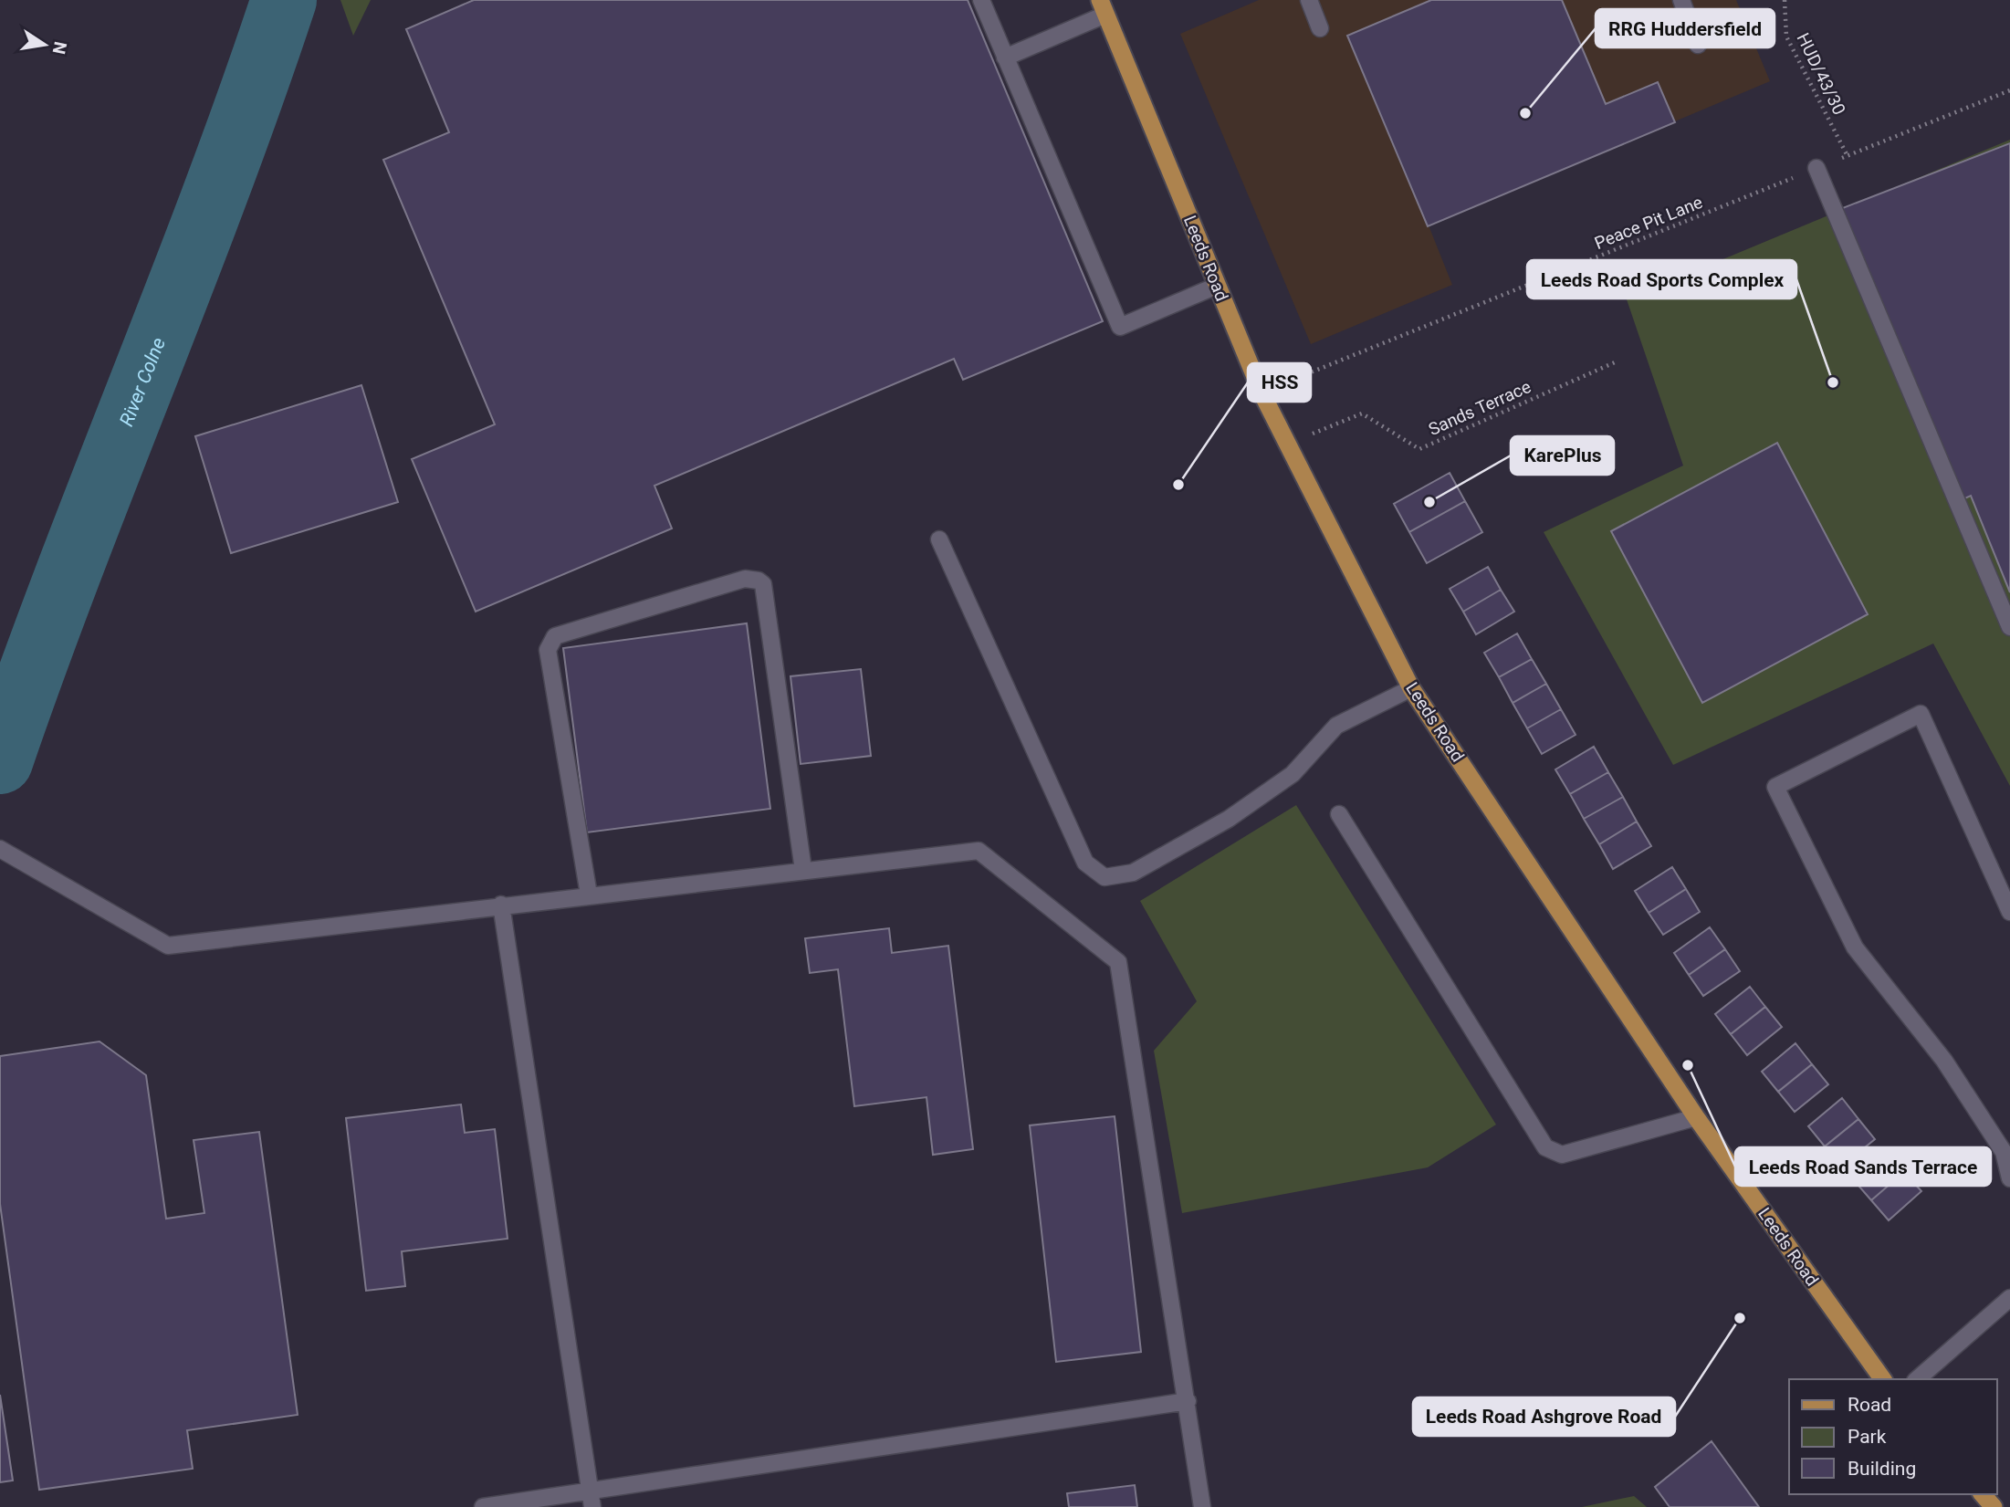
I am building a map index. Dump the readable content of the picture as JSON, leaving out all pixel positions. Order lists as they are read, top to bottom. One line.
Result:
{"streets":{"main road":["Leeds Road"],"path":["HUD/43/30","Peace Pit Lane","Sands Terrace"]},"crossings":[["HUD/43/30","Peace Pit Lane"],["Peace Pit Lane","Leeds Road"],["Leeds Road","Sands Terrace"]],"water":["River Colne"],"places":["RRG Huddersfield","Leeds Road Sports Complex","HSS","KarePlus","Leeds Road Sands Terrace","Leeds Road Ashgrove Road"],"legend":["Road","Park","Building"],"north":"right"}
